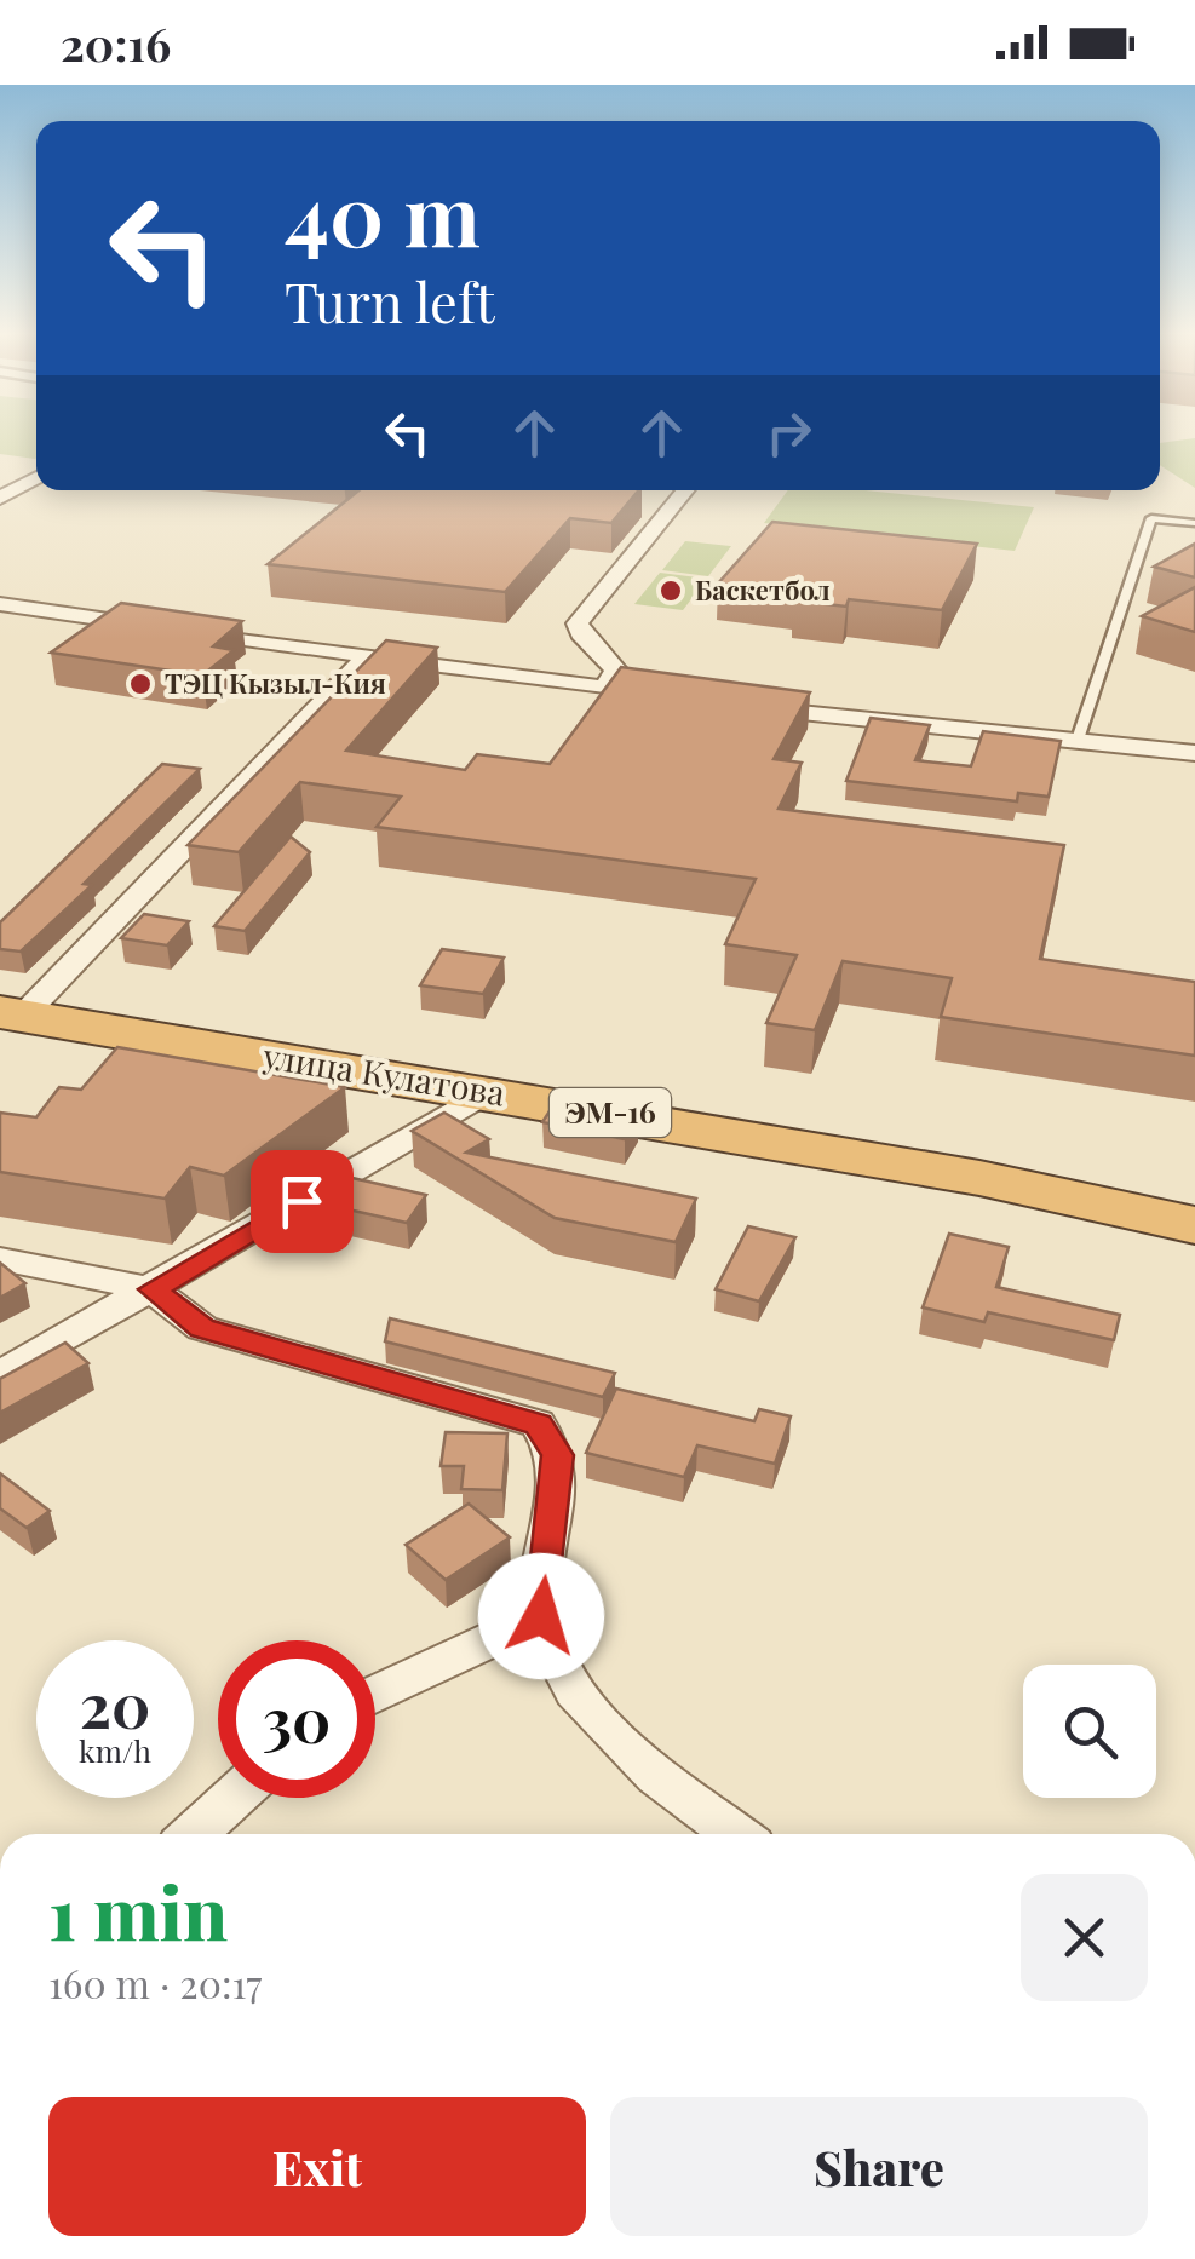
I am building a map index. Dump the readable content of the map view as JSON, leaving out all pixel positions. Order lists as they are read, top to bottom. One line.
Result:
{"streets":{"highway":["улица Кулатова","ЭМ-16"]},"places":["Баскетбол","ТЭЦ Кызыл-Кия"],"page":{"status":"20:16","turn":["40 m","Turn left"],"speed":"20 km/h","limit":"30","heading":["1 min","160 m · 20:17"],"buttons":["Exit","Share"]}}
